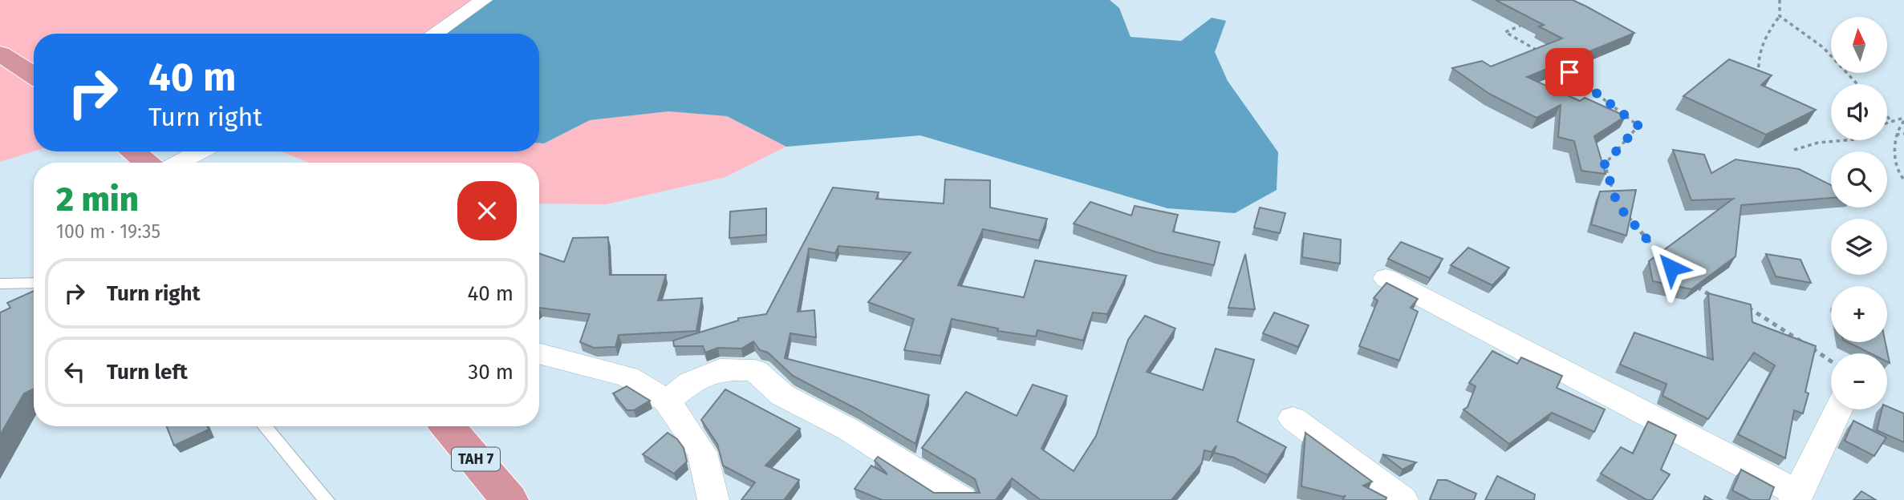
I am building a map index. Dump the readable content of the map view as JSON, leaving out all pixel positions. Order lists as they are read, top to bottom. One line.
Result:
{"streets":{"highway":["TAH 7"]},"north":"top","page":{"map_buttons":["+","−"],"turn":["40 m","Turn right"],"heading":["2 min","100 m · 19:35"],"list":[{"name":"Turn right","value":"40 m"},{"name":"Turn left","value":"30 m"}]}}
